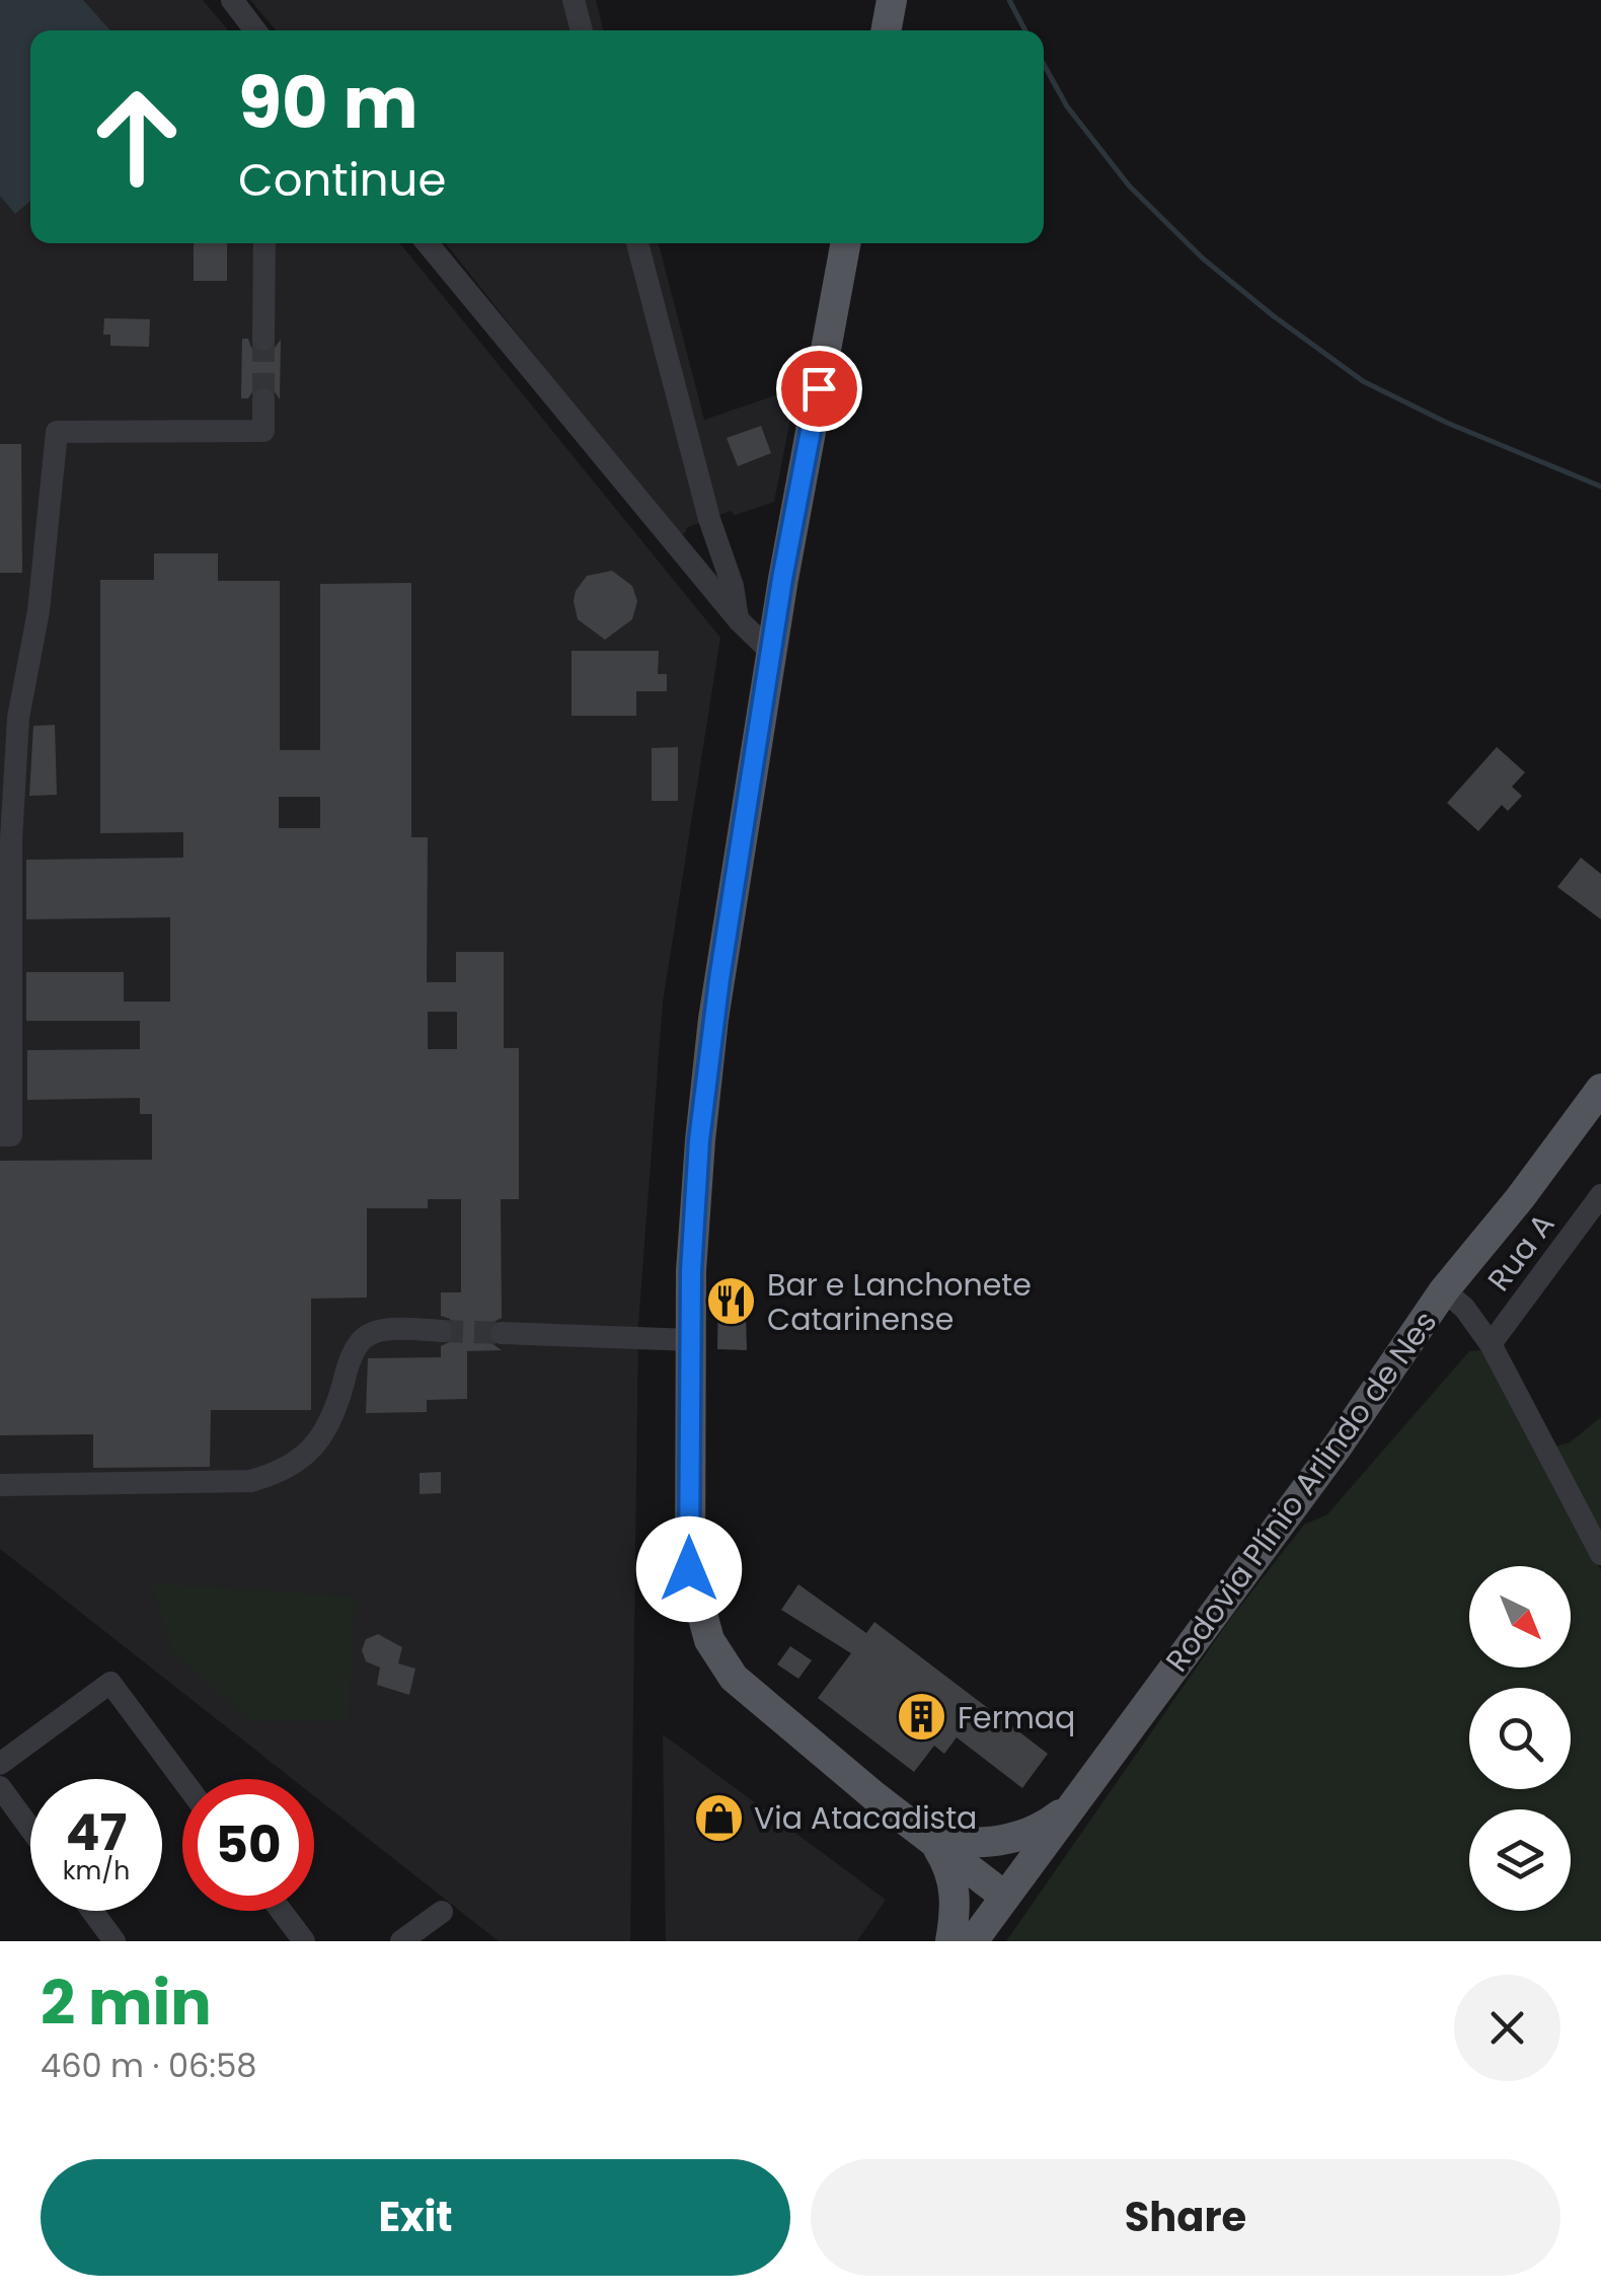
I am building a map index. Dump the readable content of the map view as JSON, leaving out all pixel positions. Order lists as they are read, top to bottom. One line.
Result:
{"streets":{"main road":["Rodovia Plínio Arlindo de Nes"],"street":["Rua A"]},"places":{"restaurant":["Bar e Lanchonete Catarinense"],"building":["Fermaq"],"shop":["Via Atacadista"]},"north":"bottom right","page":{"turn":["90 m","Continue"],"speed":"47 km/h","limit":"50","heading":["2 min","460 m · 06:58"],"buttons":["Exit","Share"]}}
